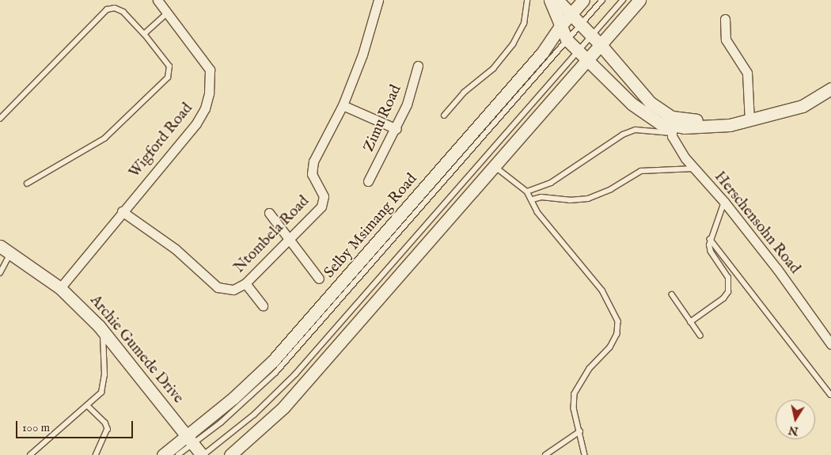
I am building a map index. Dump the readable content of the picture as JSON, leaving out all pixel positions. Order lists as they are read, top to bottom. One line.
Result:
{"streets":{"main road":["Selby Msimang Road","Archie Gumede Drive"],"street":["Zimu Road","Wigford Road","Herschensohn Road","Ntombela Road"]},"crossings":[["Wigford Road","Ntombela Road"],["Wigford Road","Archie Gumede Drive"],["Selby Msimang Road","Archie Gumede Drive"]],"scale_bar":"100 m","north":"bottom"}
